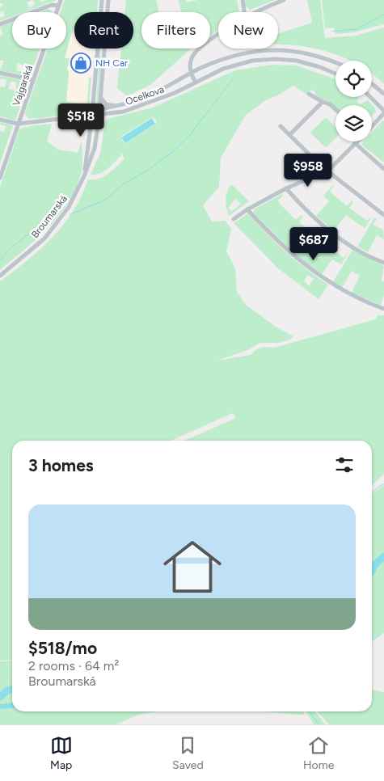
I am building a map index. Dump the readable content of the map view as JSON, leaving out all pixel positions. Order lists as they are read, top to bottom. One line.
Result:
{"streets":{"street":["Vajgarská","Ocelkova","Broumarská"]},"crossings":[["Vajgarská","Ocelkova"],["Ocelkova","Broumarská"]],"places":{"shop":["NH Car"]},"page":{"chip":["Buy","Rent","Filters","New"],"price":["$518","$958","$687"],"heading":"3 homes","list":[{"name":"$518/mo","note":"2 rooms · 64 m² · Broumarská"}],"tabs":["Map","Saved","Home"]}}
